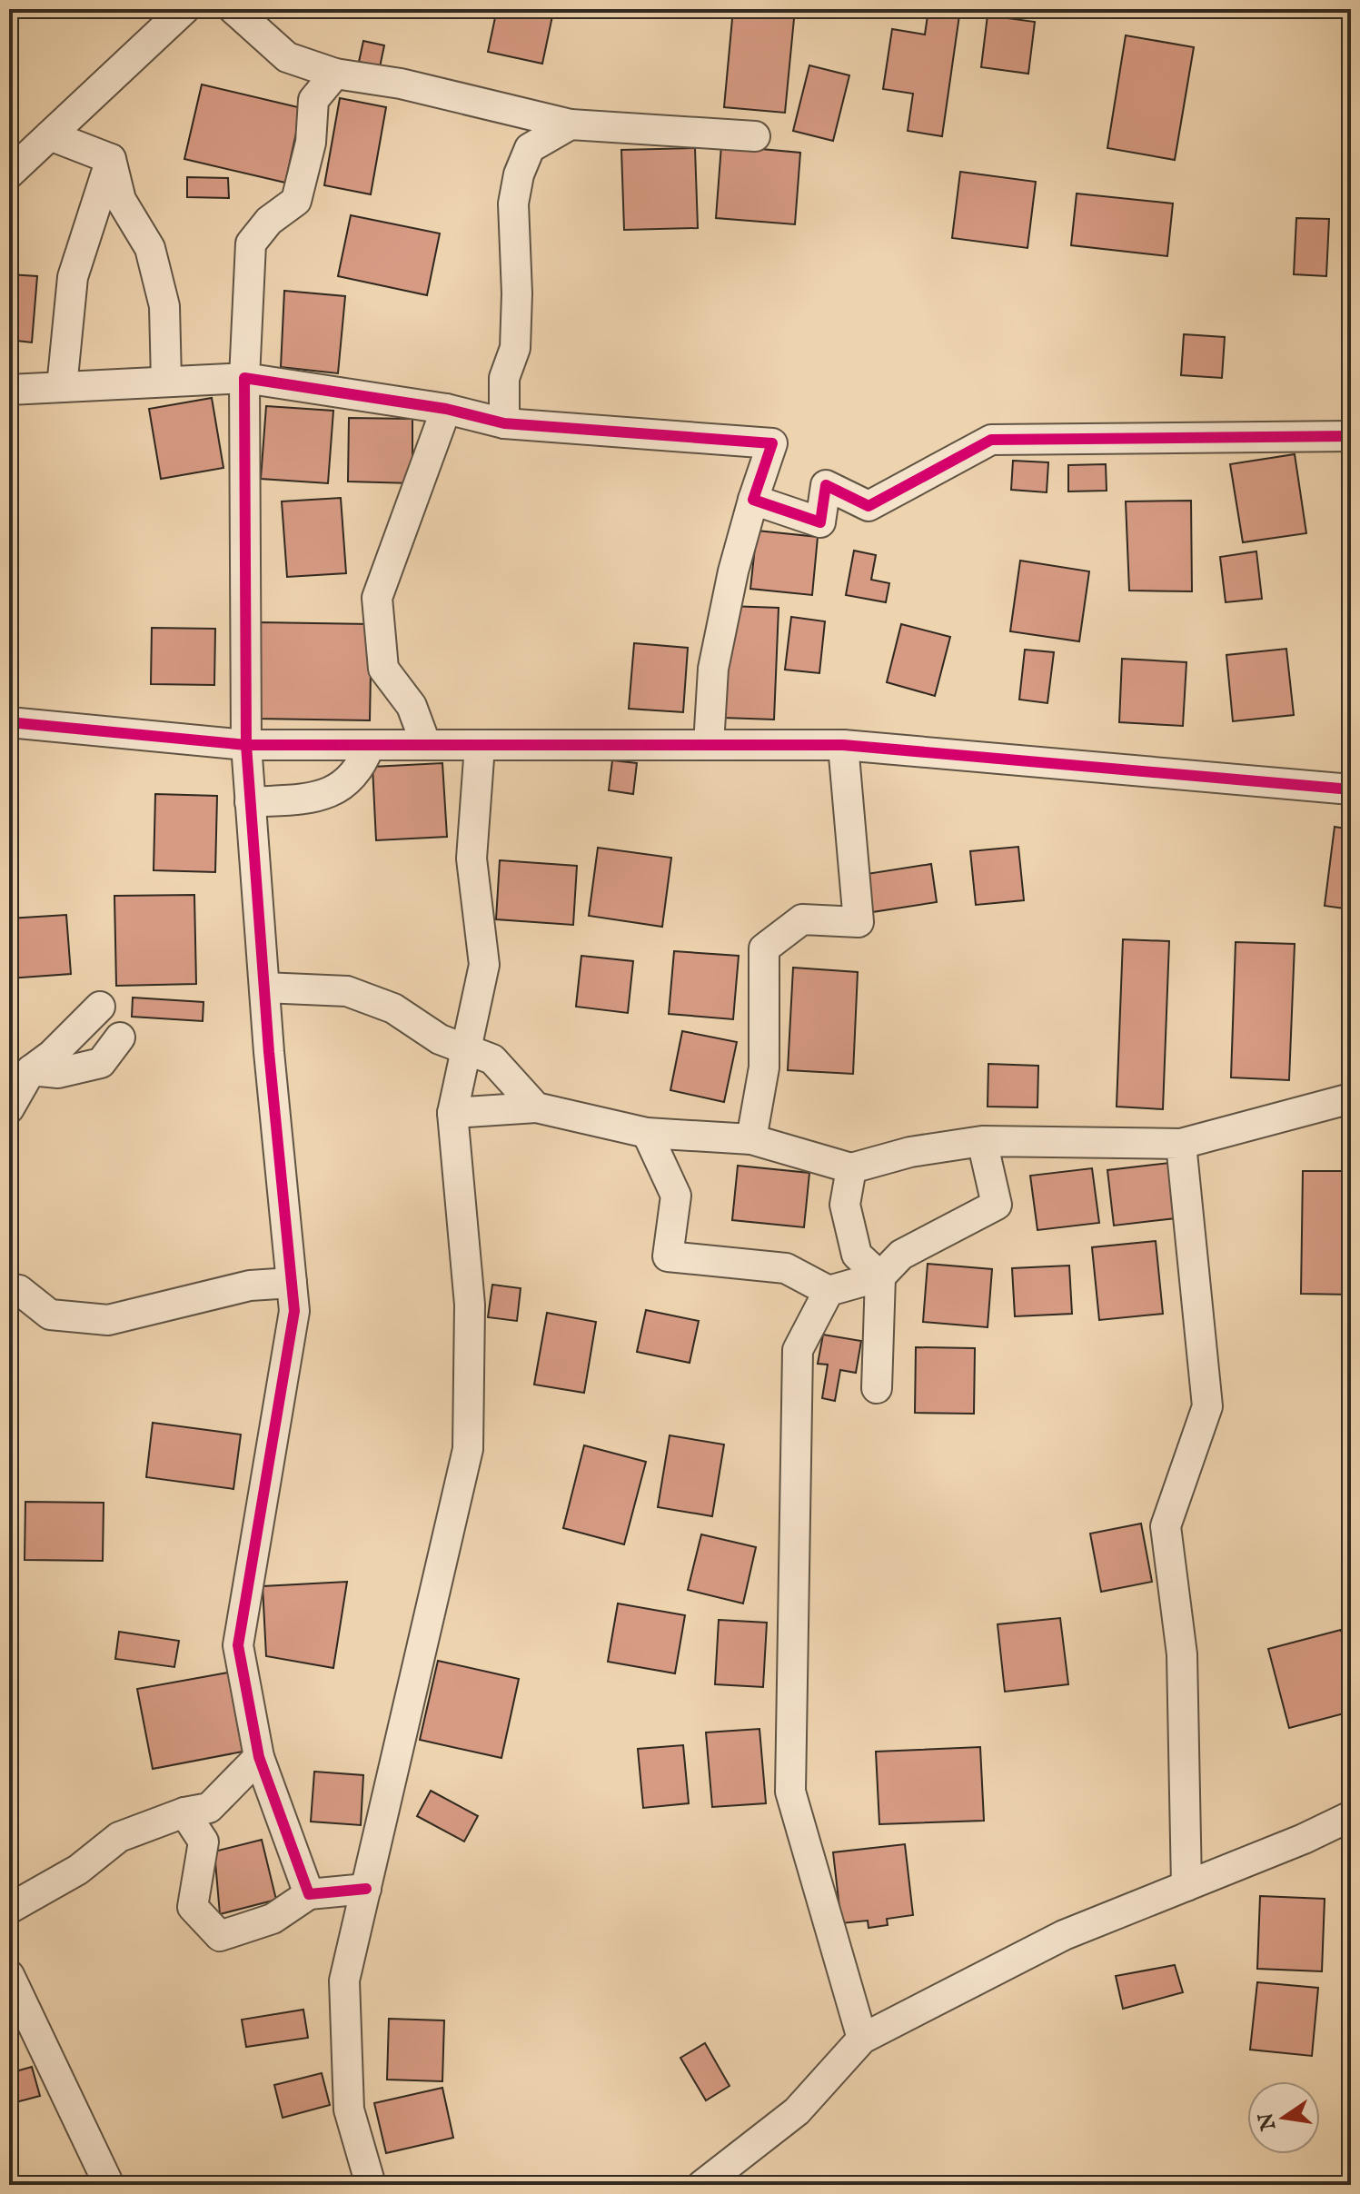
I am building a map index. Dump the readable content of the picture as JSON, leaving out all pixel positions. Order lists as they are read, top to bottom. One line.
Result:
{"north":"left"}
